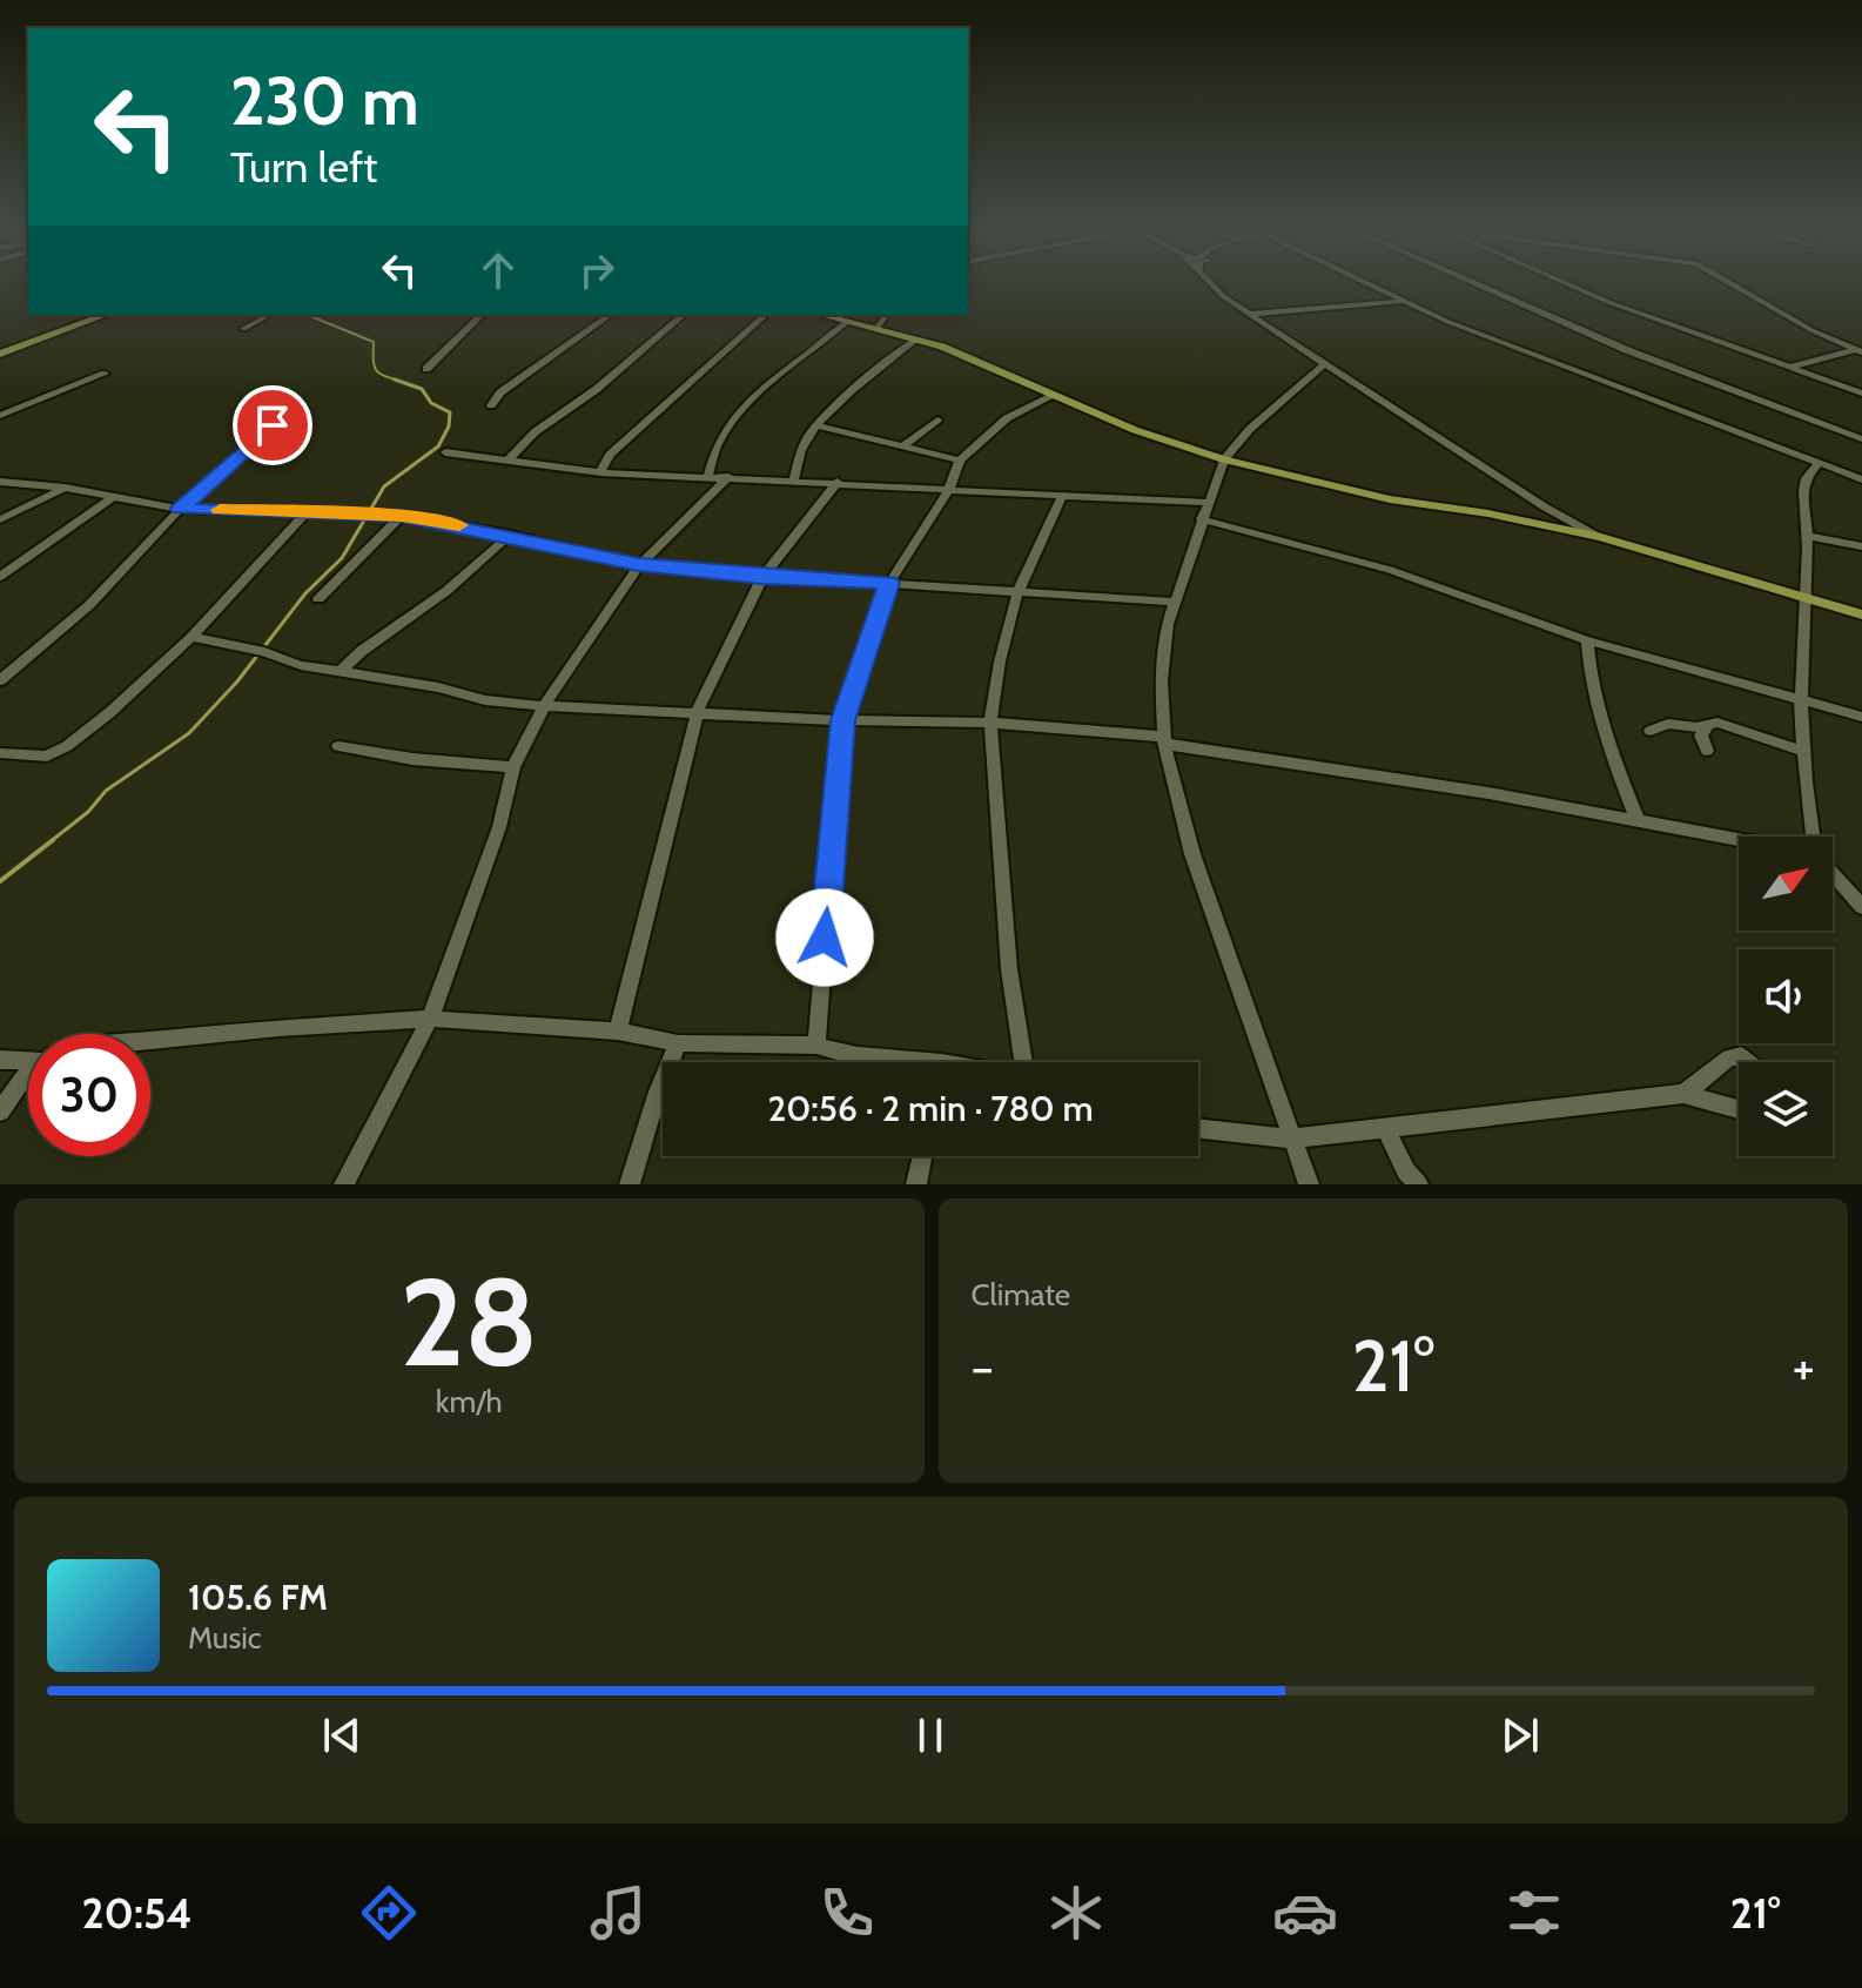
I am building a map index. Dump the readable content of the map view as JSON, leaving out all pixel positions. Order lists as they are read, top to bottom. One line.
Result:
{"north":"top right","page":{"turn":["230 m","Turn left"],"limit":"30","trip":"20:56 · 2 min · 780 m","tile":[["28","km/h"],"Climate"],"heat":["−","21°","+"],"song":["105.6 FM","Music"],"tabs":["20:54","21°"]}}
